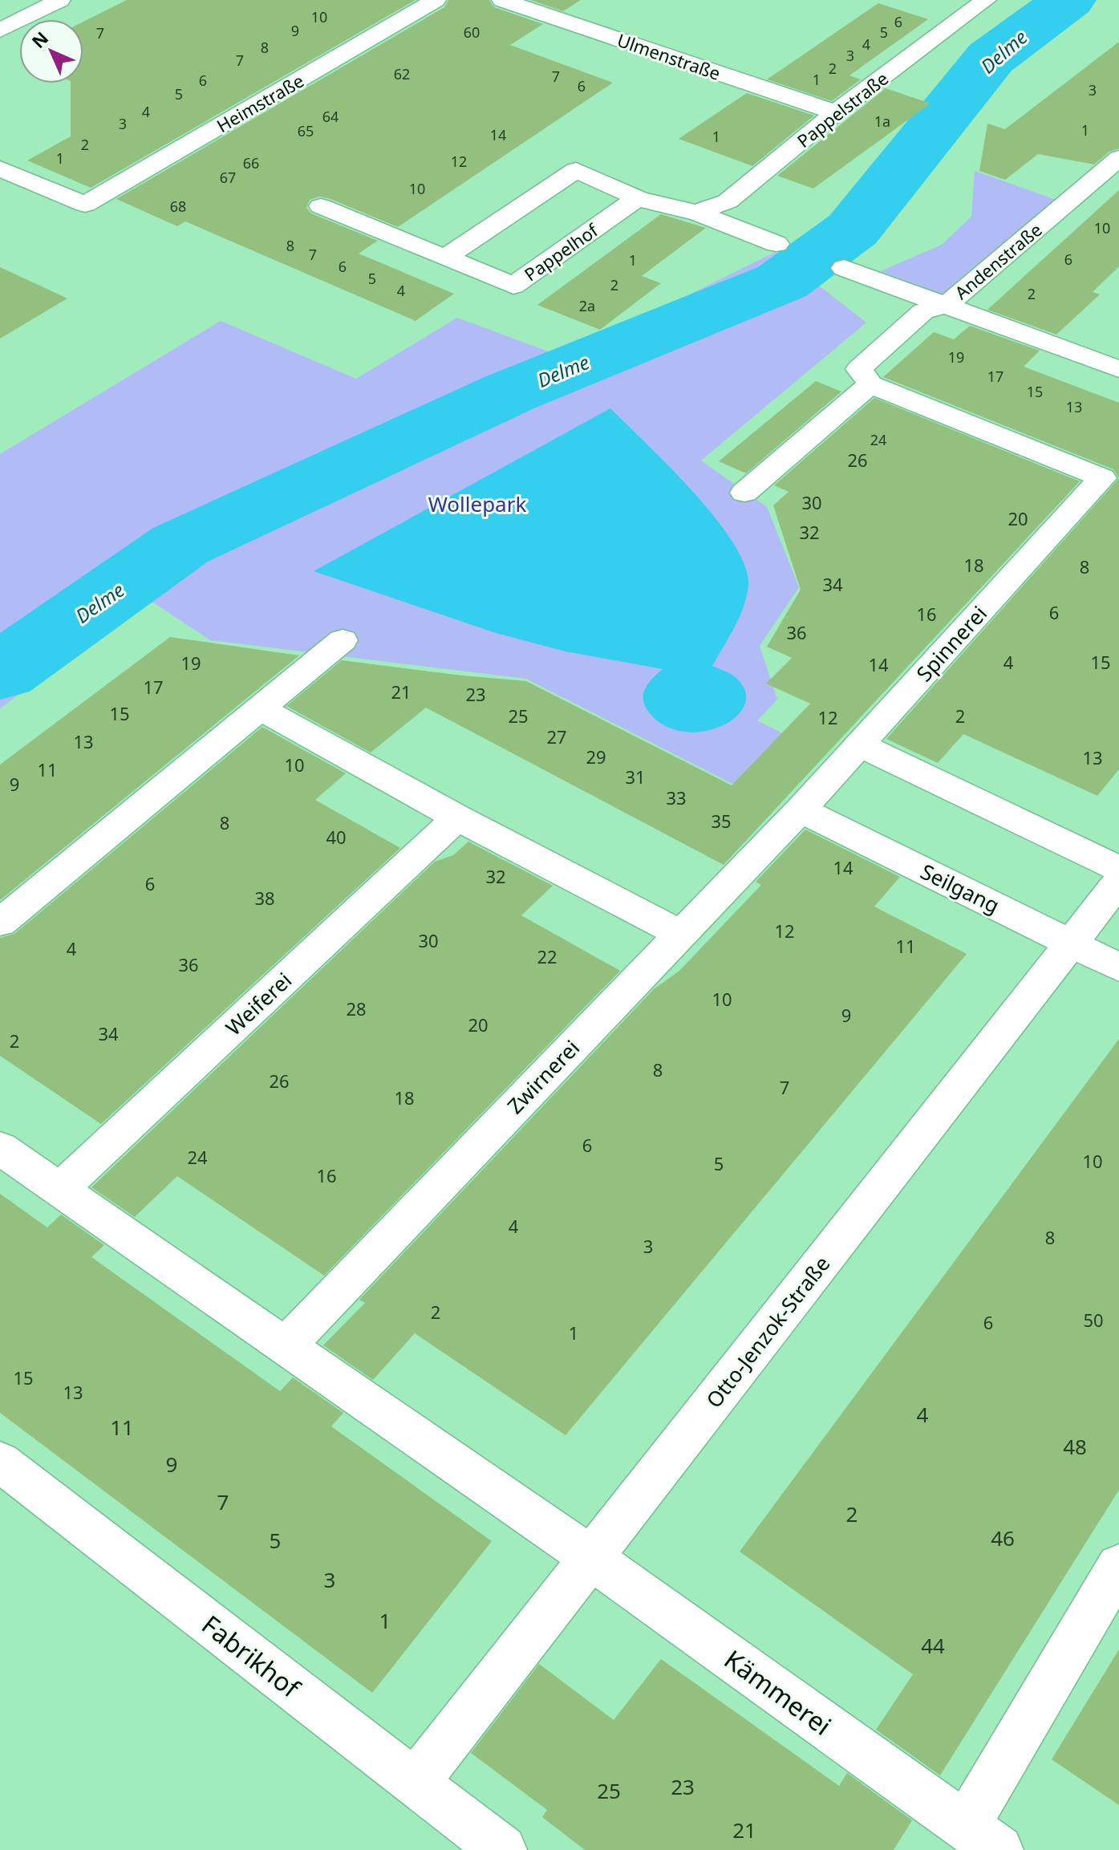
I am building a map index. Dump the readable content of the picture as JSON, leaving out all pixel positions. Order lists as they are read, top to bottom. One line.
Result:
{"streets":{"street":["Ulmenstraße","Heimstraße","Pappelstraße","Pappelhof","Andenstraße","Spinnerei","Seilgang","Weiferei","Zwirnerei","Otto-Jenzok-Straße","Fabrikhof","Kämmerei"]},"crossings":[["Ulmenstraße","Pappelstraße"],["Andenstraße","Spinnerei"],["Spinnerei","Seilgang"],["Spinnerei","Zwirnerei"],["Seilgang","Zwirnerei"],["Seilgang","Otto-Jenzok-Straße"],["Otto-Jenzok-Straße","Fabrikhof"],["Otto-Jenzok-Straße","Kämmerei"]],"water":["Delme"],"parks":["Wollepark"],"house_numbers":["10","6","9","60","5","7","4","8","3","7","2","62","7","1","6","6","3","5","4","64","1a","3","1","65","14","1","2","1","12","66","67","10","68","10","8","7","6","1","6","5","2","4","2","2a","19","17","15","13","24","26","30","20","32","18","8","34","6","16","36","4","15","19","14","17","21","23","15","25","2","12","27","13","29","13","10","11","31","9","33","35","8","40","14","32","6","38","12","30","11","4","22","36","10","28","9","20","34","2","8","26","7","18","6","24","10","5","16","4","8","3","2","50","6","1","15","13","4","11","48","9","7","2","46","5","3","1","44","23","25","21"],"north":"top left"}
